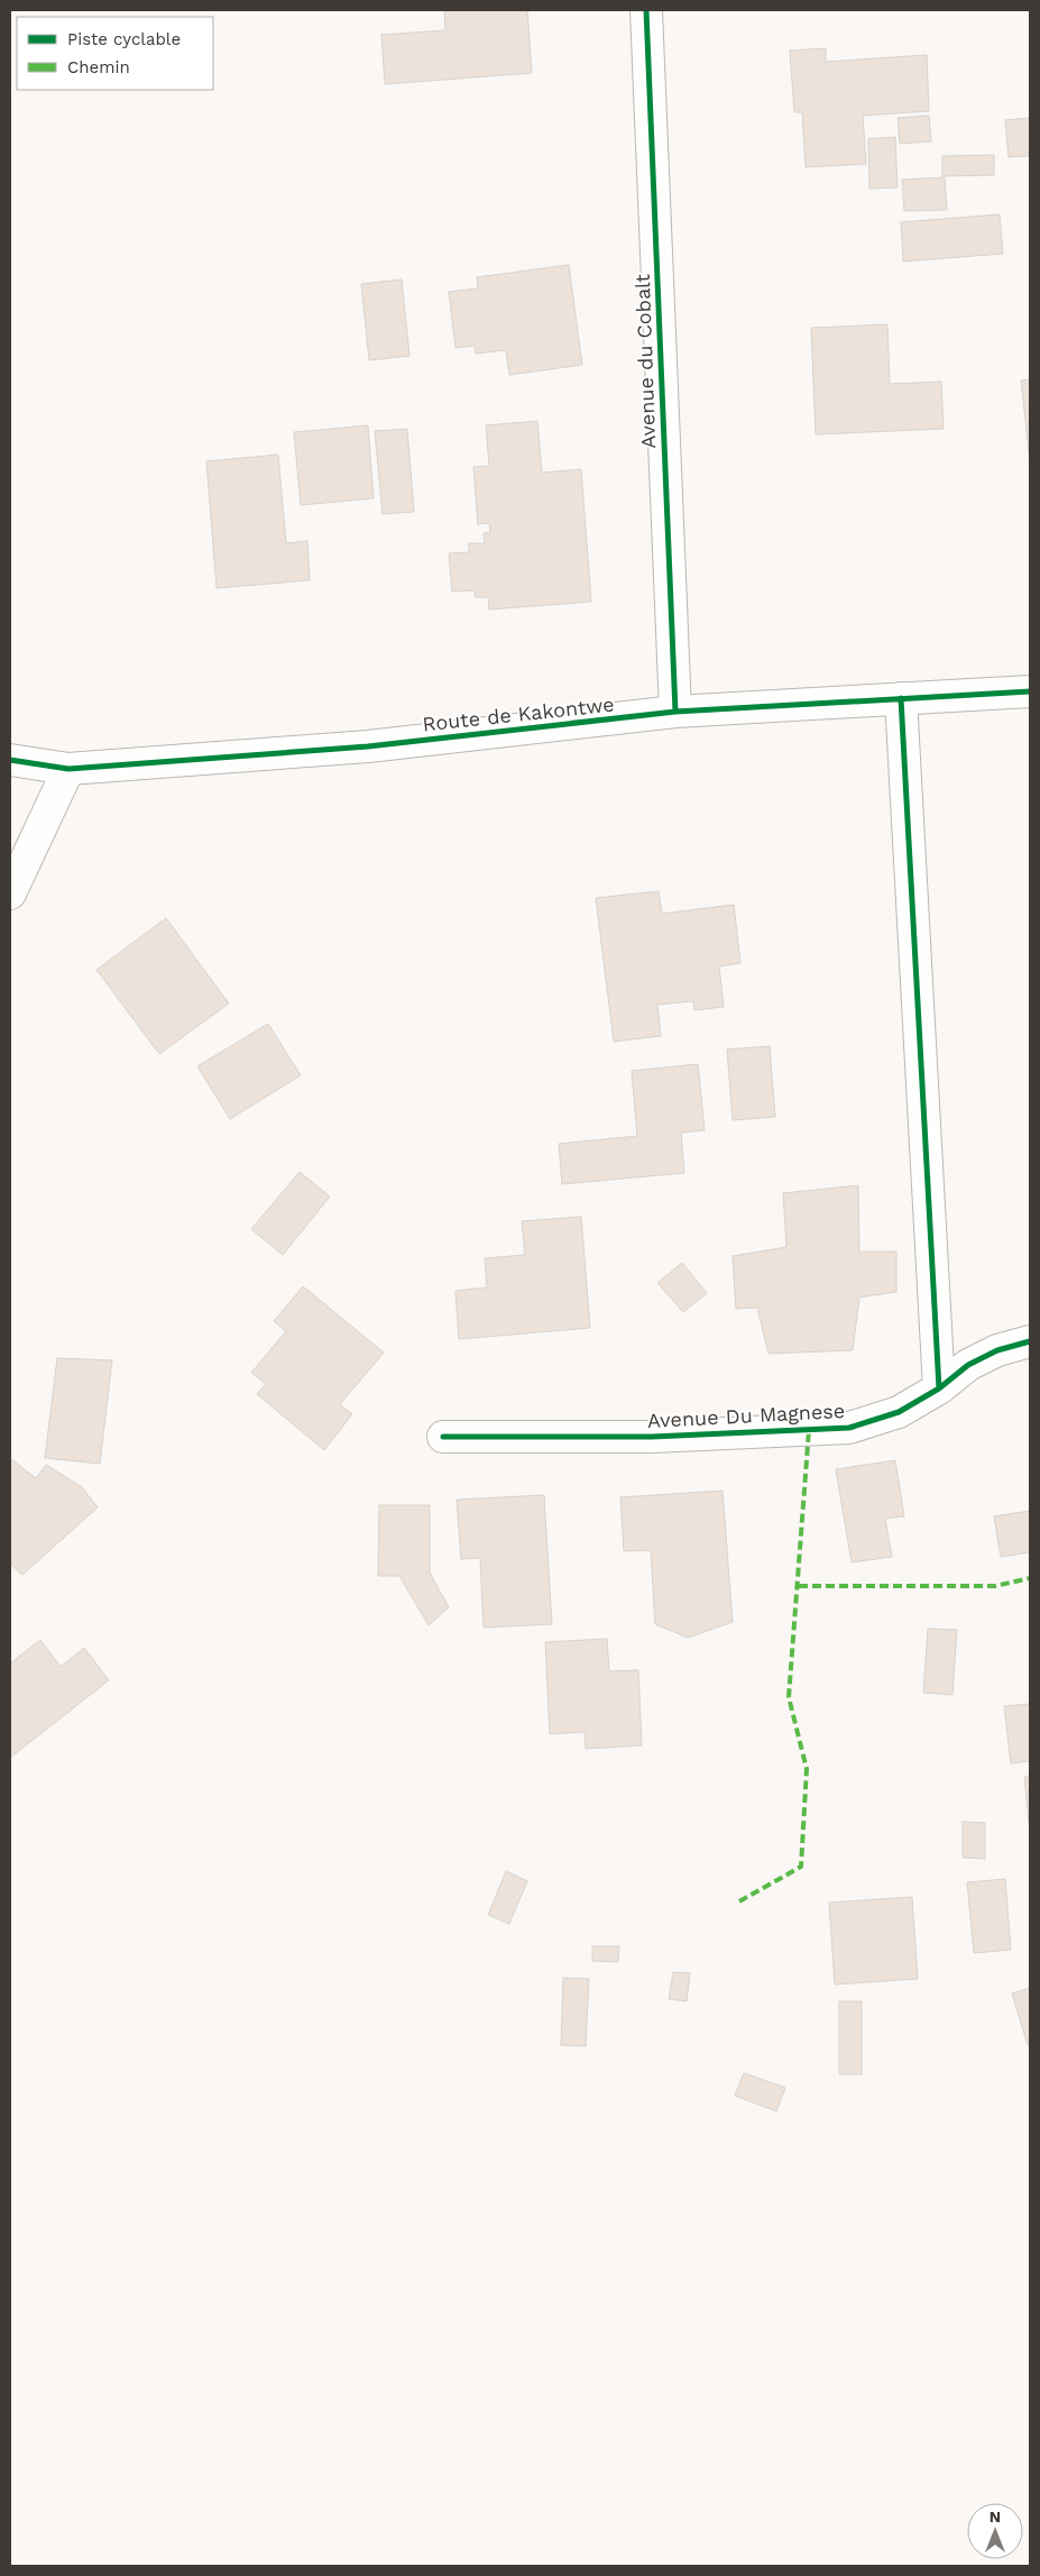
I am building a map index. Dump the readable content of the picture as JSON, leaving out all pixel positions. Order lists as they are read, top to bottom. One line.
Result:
{"streets":{"street":["Avenue du Cobalt","Route de Kakontwe","Avenue Du Magnese"]},"crossings":[["Avenue du Cobalt","Route de Kakontwe"]],"legend":["Piste cyclable","Chemin"],"north":"top"}
